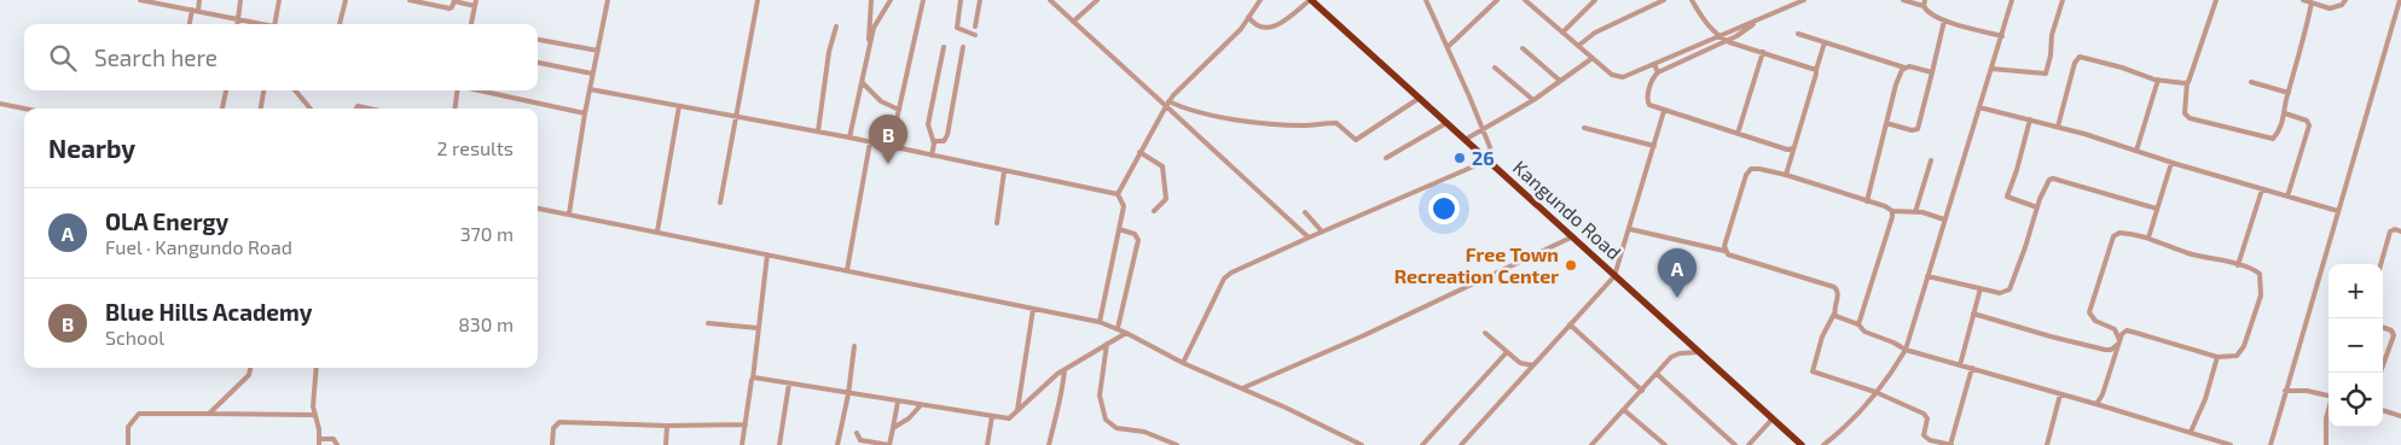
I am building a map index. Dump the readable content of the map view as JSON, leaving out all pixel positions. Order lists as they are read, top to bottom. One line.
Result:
{"streets":{"highway":["Kangundo Road"]},"places":["26","Free Town Recreation Center"],"page":{"search":"Search here","heading":["Nearby","2 results"],"pins":["B","A"],"list":[{"mark":"A","name":"OLA Energy","note":"Fuel · Kangundo Road","value":"370 m"},{"mark":"B","name":"Blue Hills Academy","note":"School","value":"830 m"}],"map_buttons":["+","−"]}}
